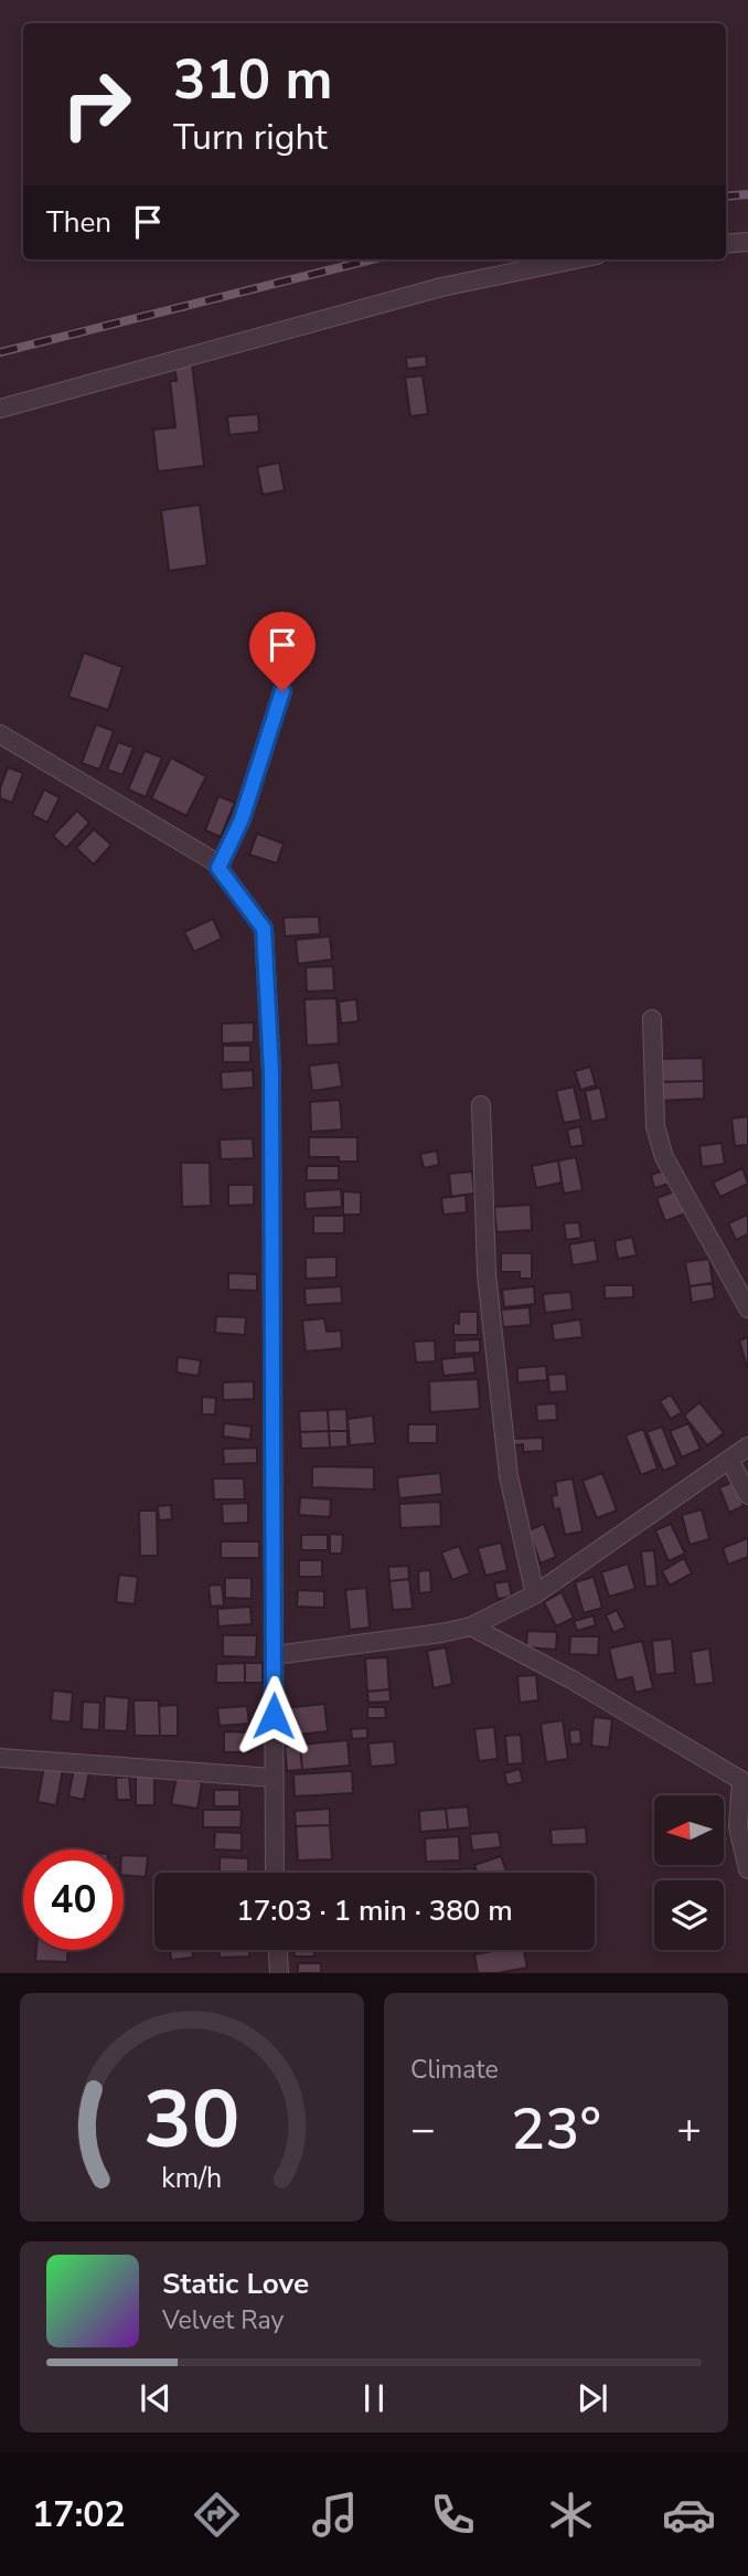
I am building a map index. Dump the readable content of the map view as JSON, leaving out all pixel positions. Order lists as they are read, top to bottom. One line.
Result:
{"north":"left","page":{"turn":["310 m","Turn right"],"then":"Then","limit":"40","trip":"17:03 · 1 min · 380 m","tile":"Climate","heat":["−","23°","+"],"song":["Static Love","Velvet Ray"],"tabs":"17:02","gauge":["30","km/h"]}}
